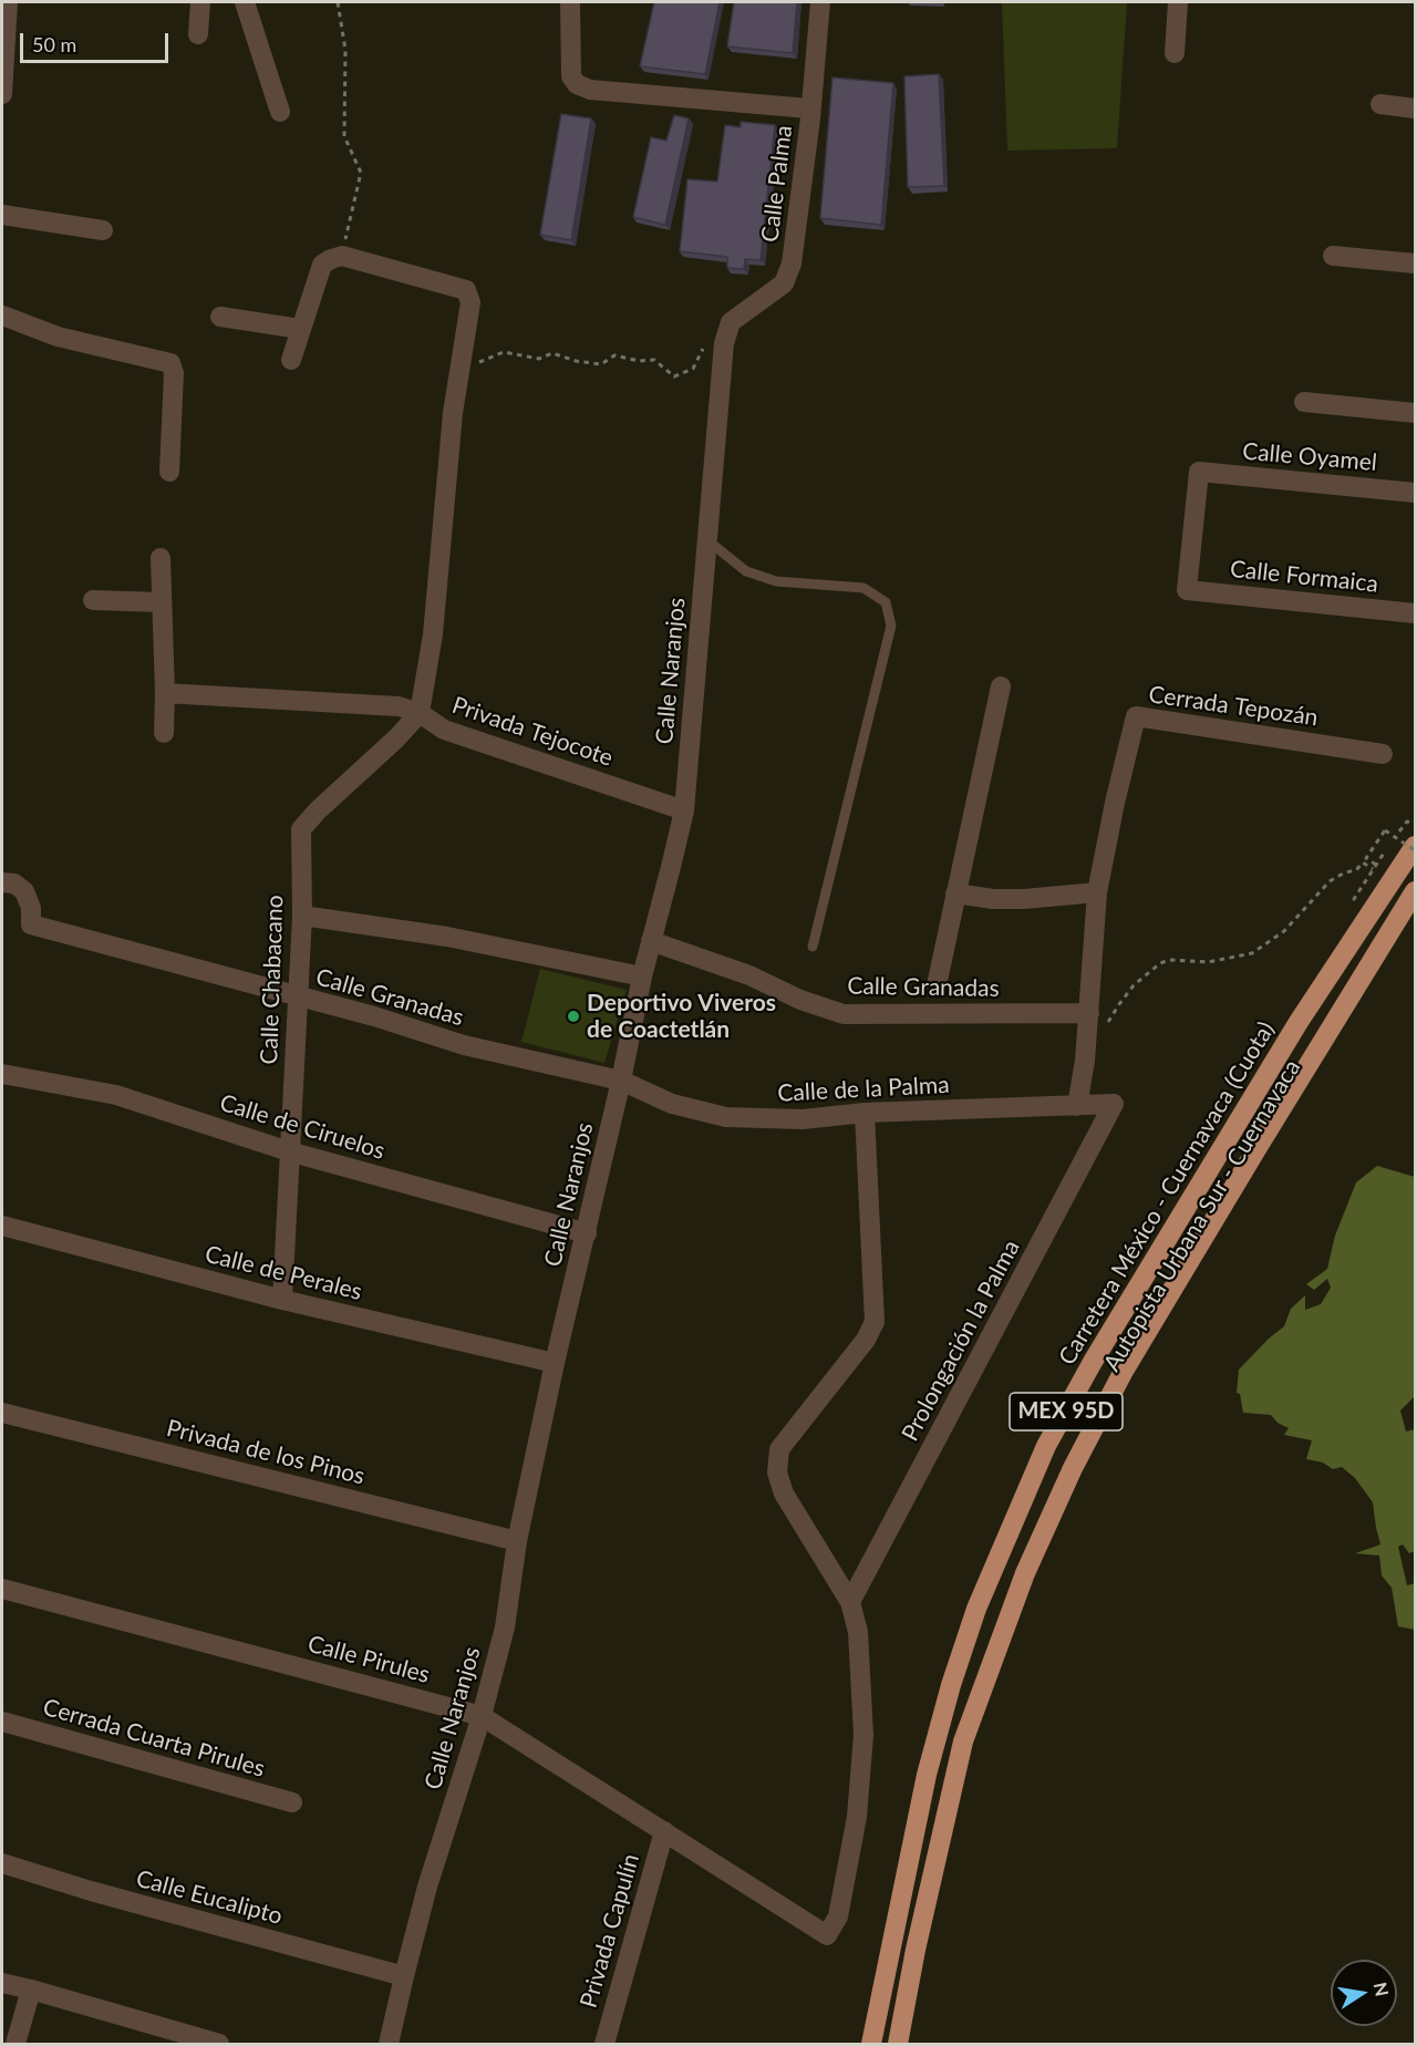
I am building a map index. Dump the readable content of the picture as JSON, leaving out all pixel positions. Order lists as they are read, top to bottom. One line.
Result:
{"streets":{"highway":["Carretera México - Cuernavaca (Cuota)","Autopista Urbana Sur - Cuernavaca","MEX 95D"],"street":["Calle Palma","Calle Oyamel","Calle Formaica","Calle Naranjos","Cerrada Tepozán","Privada Tejocote","Calle Chabacano","Calle Granadas","Calle de la Palma","Calle de Ciruelos","Calle de Perales","Prolongación la Palma","Privada de los Pinos","Calle Pirules","Cerrada Cuarta Pirules","Calle Eucalipto","Privada Capulín"]},"crossings":[["Calle Palma","Calle Naranjos"],["Calle Oyamel","Calle Formaica"],["Calle Naranjos","Privada Tejocote"],["Calle Naranjos","Calle Granadas"],["Calle Naranjos","Calle de la Palma"],["Calle Naranjos","Calle de Ciruelos"],["Calle Naranjos","Calle de Perales"],["Calle Naranjos","Privada de los Pinos"],["Calle Naranjos","Calle Pirules"],["Calle Naranjos","Calle Eucalipto"],["Cerrada Tepozán","Calle Granadas"],["Cerrada Tepozán","Calle de la Palma"],["Privada Tejocote","Calle Chabacano"],["Calle Chabacano","Calle Granadas"],["Calle Chabacano","Calle de Ciruelos"],["Calle Chabacano","Calle de Perales"],["Calle Granadas","Calle de la Palma"],["Calle de la Palma","Prolongación la Palma"],["Carretera México - Cuernavaca (Cuota)","Autopista Urbana Sur - Cuernavaca"],["Autopista Urbana Sur - Cuernavaca","MEX 95D"],["Prolongación la Palma","Calle Pirules"],["Calle Pirules","Privada Capulín"]],"places":["Deportivo Viveros de Coactetlán"],"scale_bar":"50 m","north":"right"}
